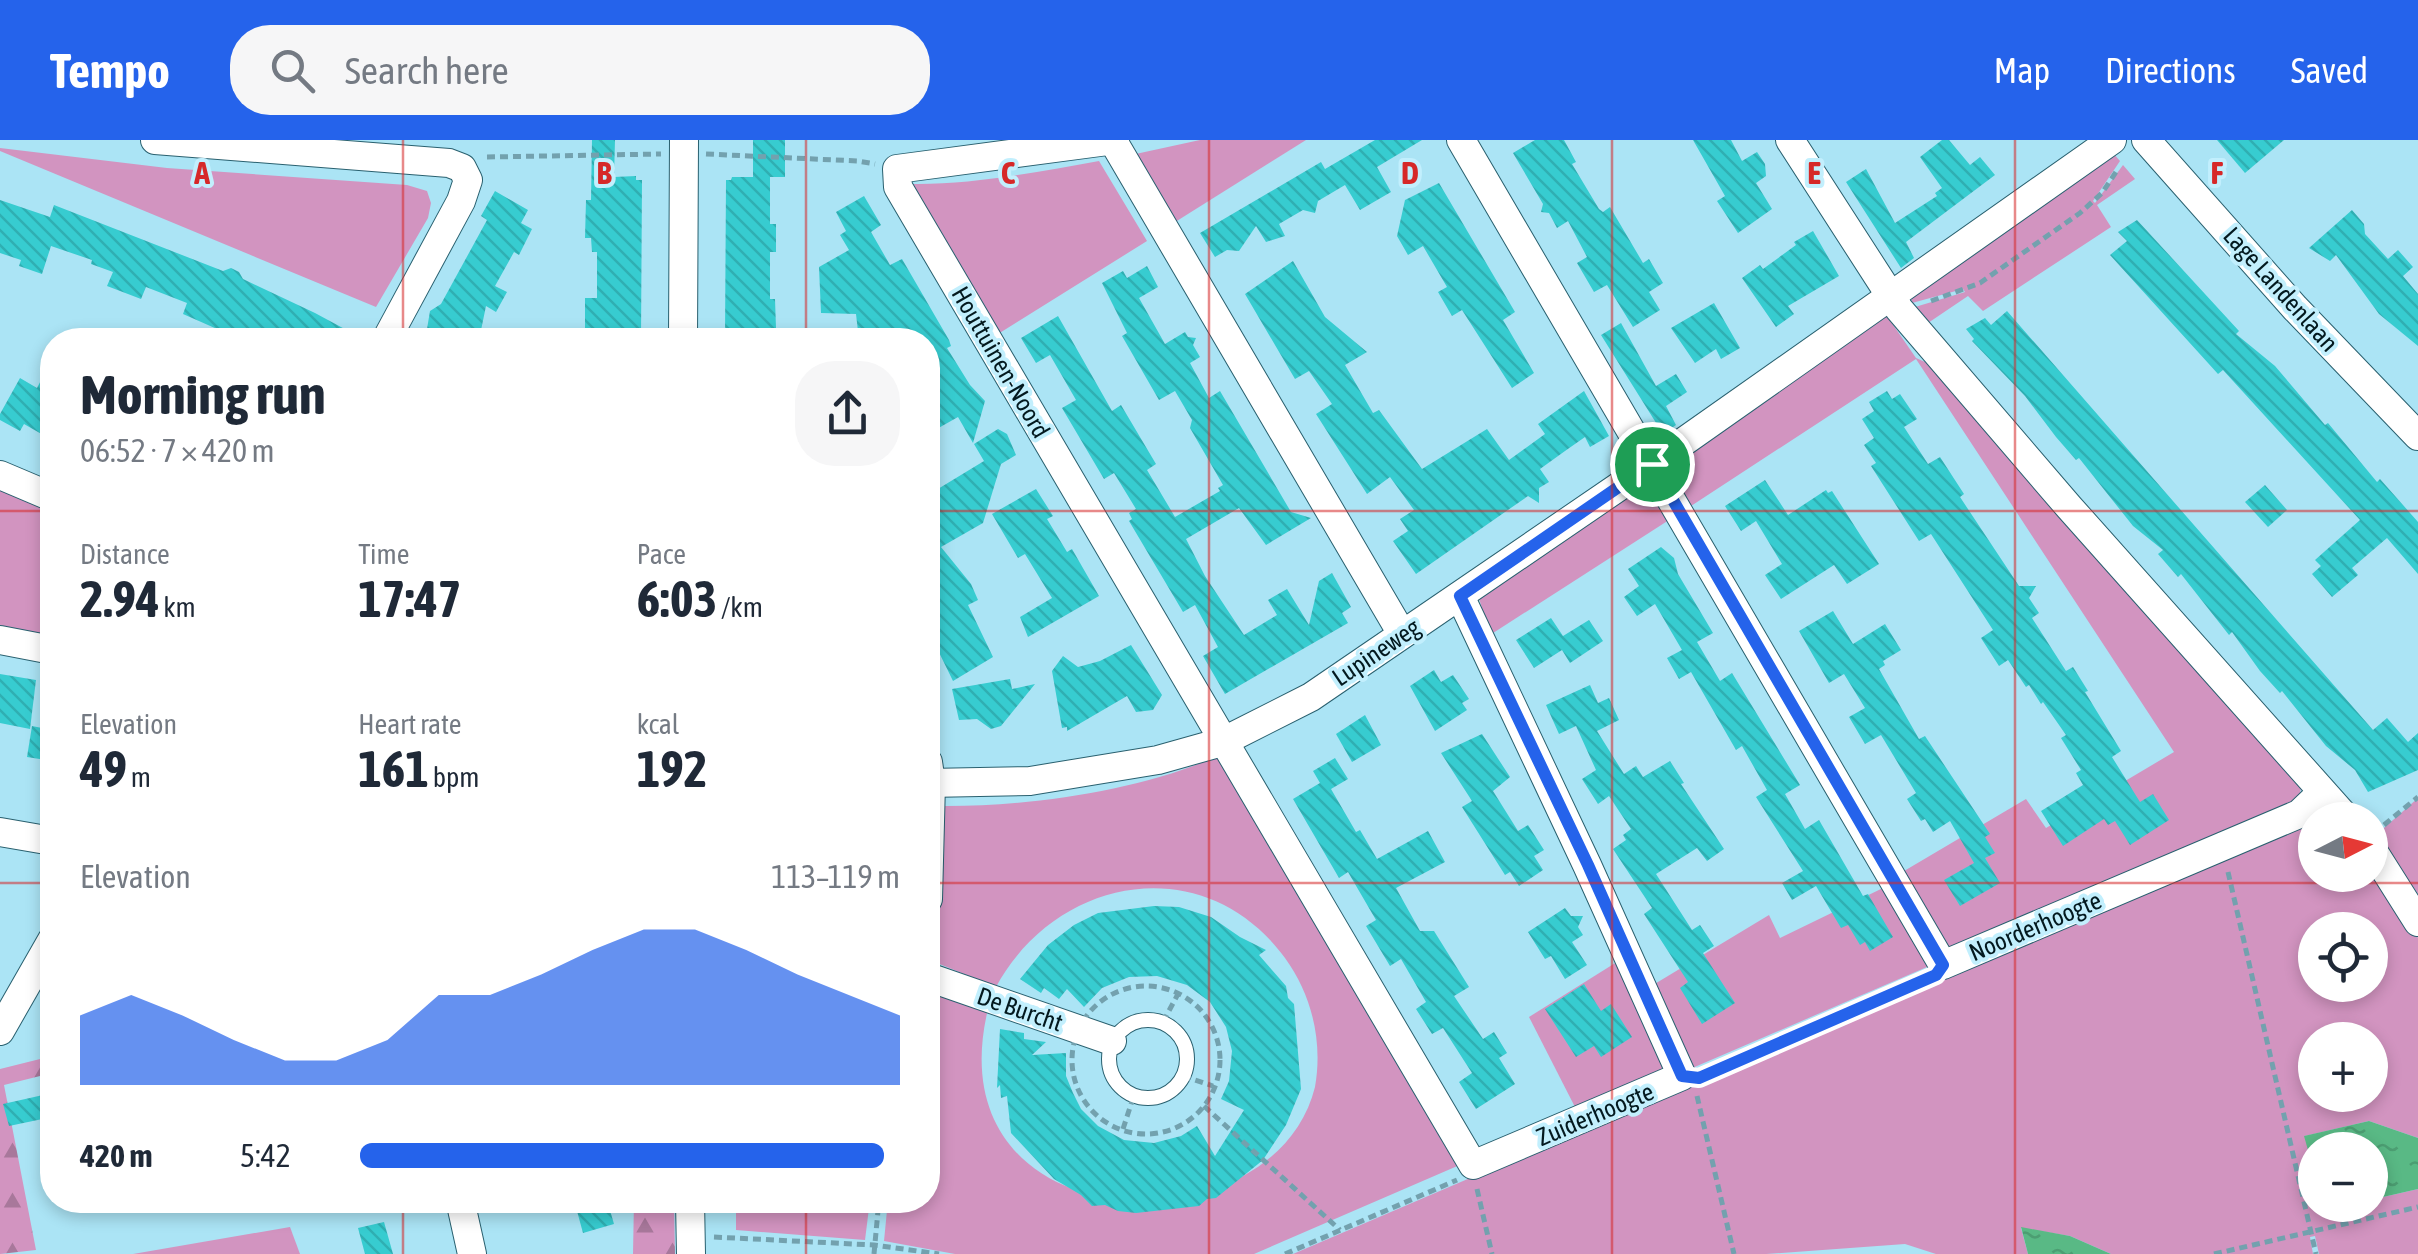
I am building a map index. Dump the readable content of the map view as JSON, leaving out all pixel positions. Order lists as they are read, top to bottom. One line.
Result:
{"streets":{"street":["Lage Landenlaan","Houttuinen-Noord","Lupineweg","Noorderhoogte","De Burcht","Zuiderhoogte"]},"crossings":[["Houttuinen-Noord","Lupineweg"],["Lupineweg","Noorderhoogte"],["Lupineweg","Zuiderhoogte"]],"north":"right","page":{"header":"Tempo","search":"Search here","nav":["Map","Directions","Saved"],"heading":["Morning run","06:52 · 7 × 420 m"],"stats":[["Distance","2.94 km"],["Time","17:47"],["Pace","6:03 /km"],["Elevation","49 m"],["Heart rate","161 bpm"],["kcal","192"]],"map_buttons":["+","−"],"chart":["Elevation","113–119 m"],"list":[{"name":"420 m","note":"5:42"}]},"grid":{"columns":["A","B","C","D","E","F"]}}
